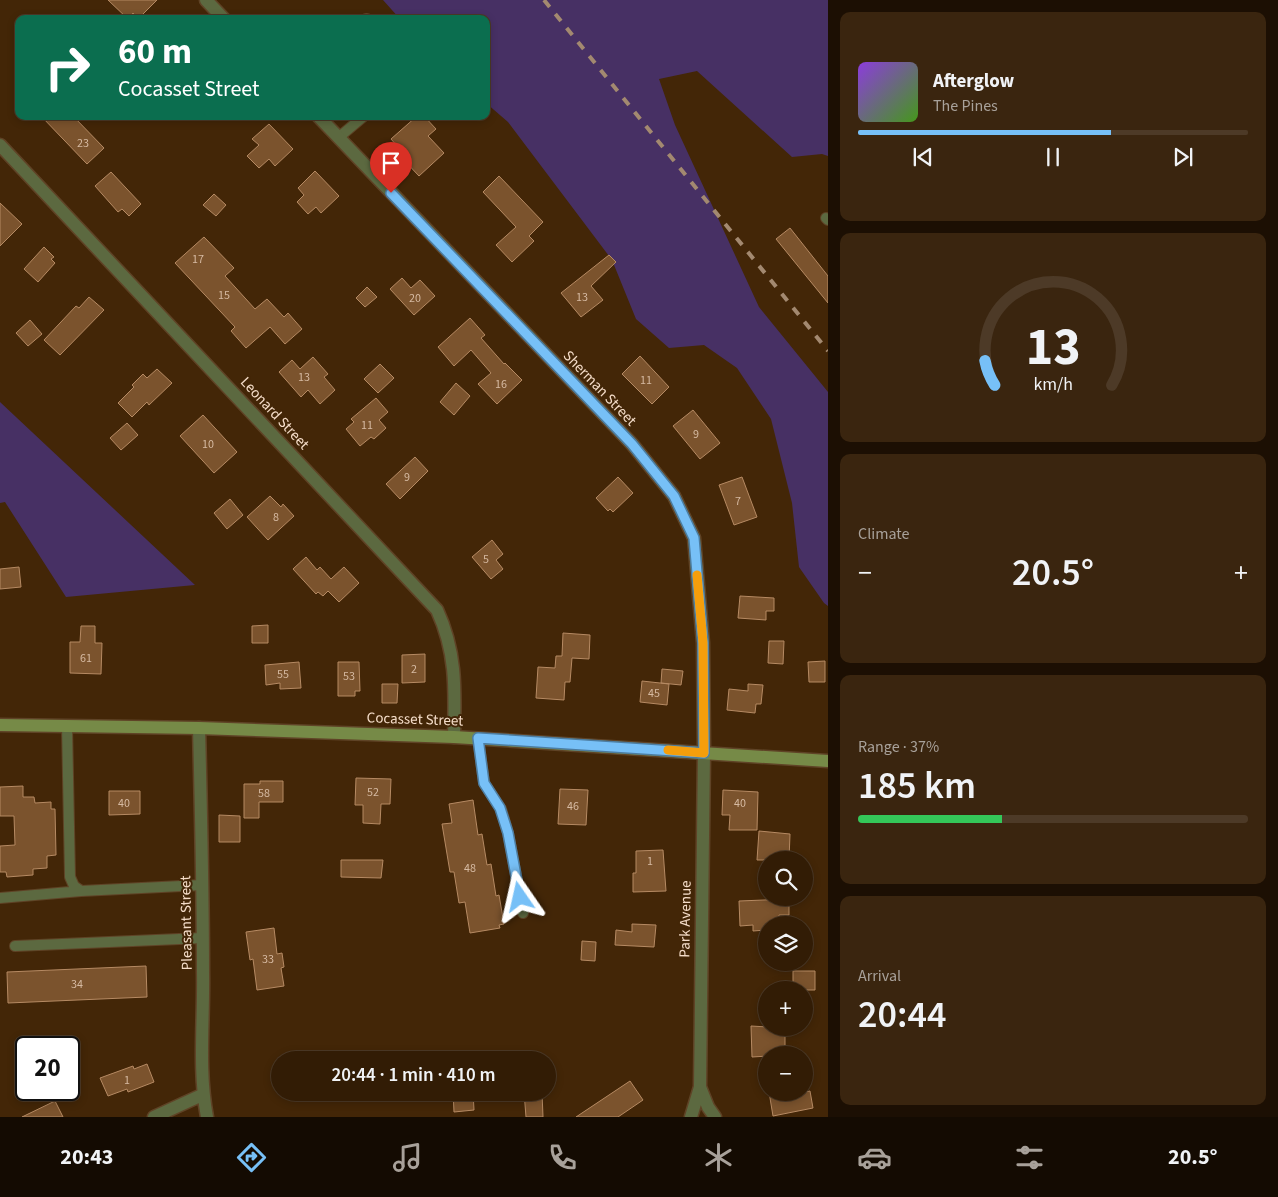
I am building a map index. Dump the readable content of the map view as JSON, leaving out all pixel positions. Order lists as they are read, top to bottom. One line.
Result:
{"streets":{"main road":["Cocasset Street"],"street":["Sherman Street","Leonard Street","Park Avenue","Pleasant Street"]},"crossings":[["Sherman Street","Cocasset Street"],["Sherman Street","Park Avenue"],["Leonard Street","Cocasset Street"],["Cocasset Street","Park Avenue"],["Cocasset Street","Pleasant Street"]],"house_numbers":["23","17","15","13","20","13","11","16","11","9","10","9","7","8","5","61","2","55","53","45","52","58","40","40","46","1","48","33","34","1"],"page":{"turn":["60 m","Cocasset Street"],"song":["Afterglow","The Pines"],"tile":["Climate",["Range · 37%","185 km"],["Arrival","20:44"]],"heat":["−","20.5°","+"],"map_buttons":["+","−"],"limit":"20","trip":"20:44 · 1 min · 410 m","tabs":["20:43","20.5°"],"gauge":["13","km/h"]}}
